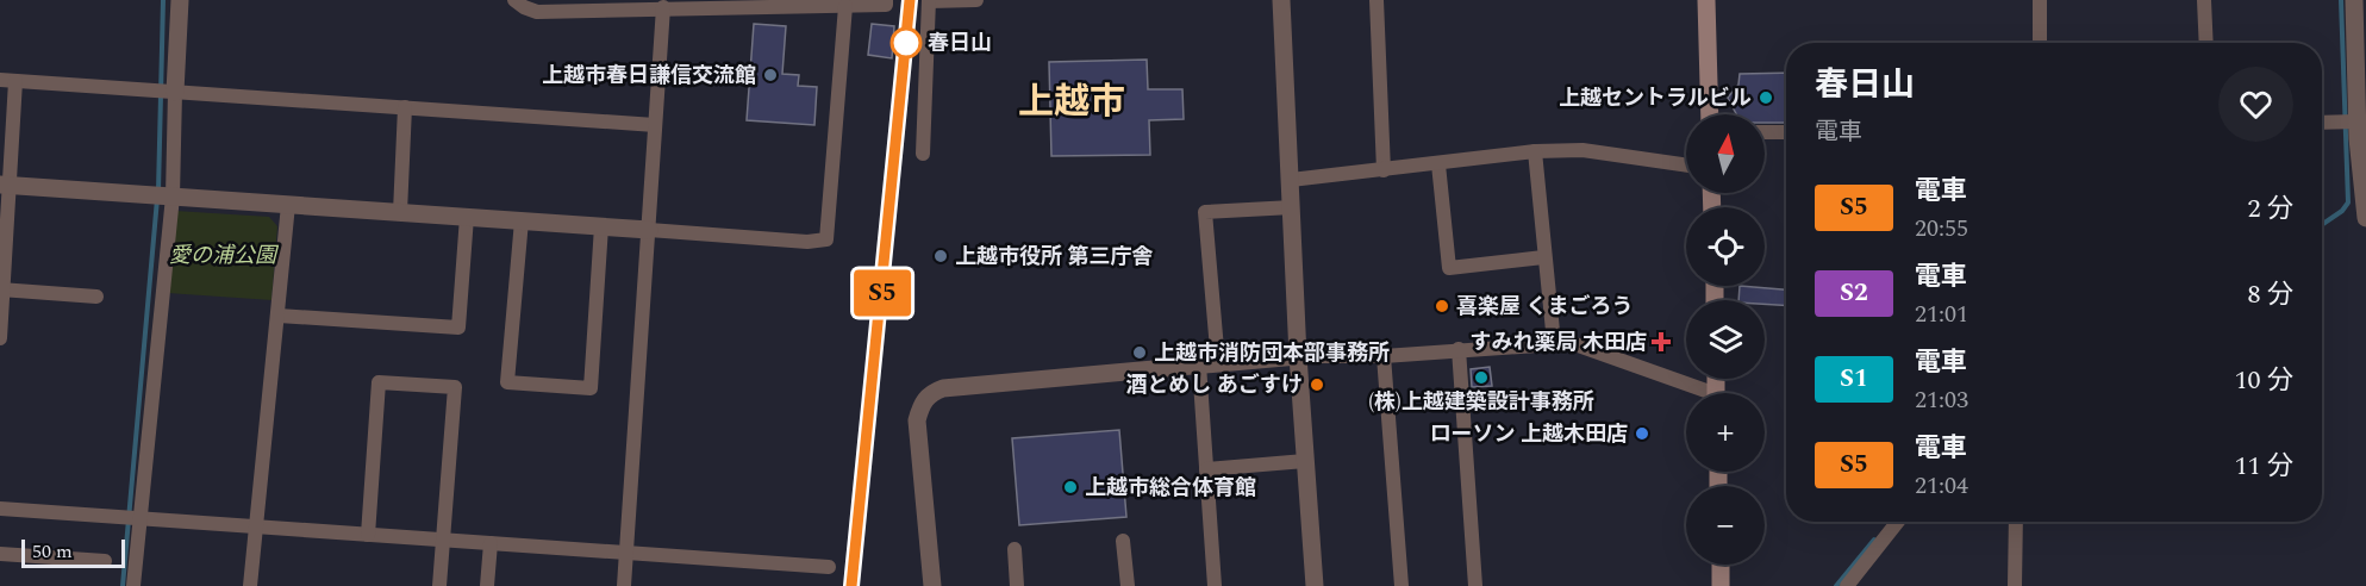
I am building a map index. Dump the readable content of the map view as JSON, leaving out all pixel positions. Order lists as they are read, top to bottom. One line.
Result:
{"districts":["上越市"],"parks":["愛の浦公園"],"places":{"other":["春日山","上越市春日謙信交流館","上越セントラルビル","上越市役所 第三庁舎","喜楽屋 くまごろう","上越市消防団本部事務所","(株)上越建築設計事務所","酒とめし あごすけ","ローソン 上越木田店","上越市総合体育館"],"health":["すみれ薬局 木田店"]},"scale_bar":"50 m","north":"top","page":{"on_map":"S5","heading":["春日山","電車"],"map_buttons":["+","−"],"list":[{"mark":"S5","name":"電車","note":"20:55","value":"2 分"},{"mark":"S2","name":"電車","note":"21:01","value":"8 分"},{"mark":"S1","name":"電車","note":"21:03","value":"10 分"},{"mark":"S5","name":"電車","note":"21:04","value":"11 分"}],"scale":"50 m"}}
